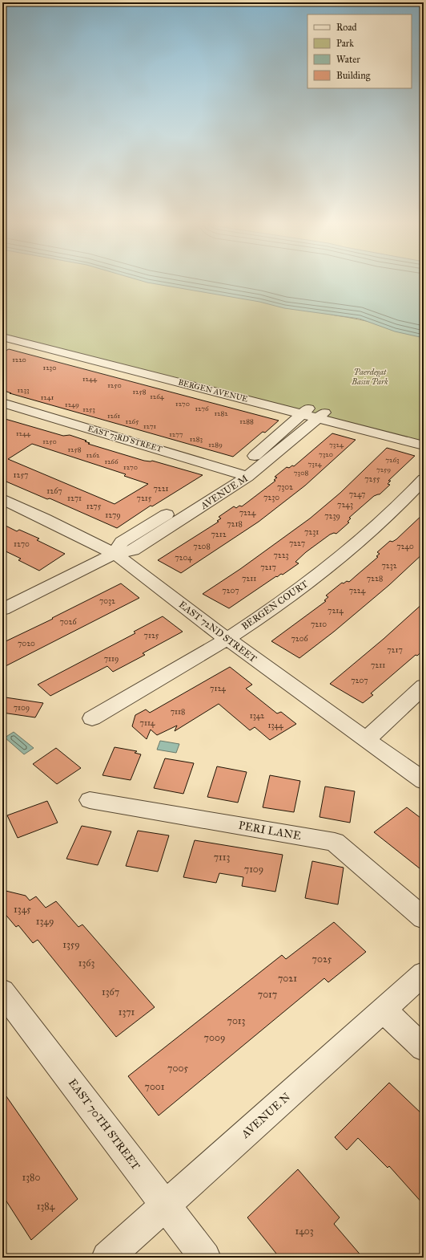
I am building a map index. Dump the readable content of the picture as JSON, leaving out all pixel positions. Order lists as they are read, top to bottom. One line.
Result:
{"streets":{"street":["BERGEN AVENUE","EAST 73RD STREET","AVENUE M","BERGEN COURT","EAST 72ND STREET","PERI LANE","AVENUE N","EAST 70TH STREET"]},"crossings":[["BERGEN AVENUE","AVENUE M"],["EAST 73RD STREET","AVENUE M"],["AVENUE M","EAST 72ND STREET"],["BERGEN COURT","EAST 72ND STREET"],["AVENUE N","EAST 70TH STREET"]],"parks":["Paerdegat Basin Park"],"house_numbers":["1220","1230","1244","1250","1233","1258","1264","1241","1270","1249","1276","1253","1282","1261","1265","1288","1271","1244","1277","1283","1250","1289","7324","1258","7320","1262","7263","1266","7314","1270","7259","7308","1257","7255","7302","7221","1267","7247","7230","1271","7215","7243","1275","7224","1279","7239","7218","7231","7212","7227","1270","7208","7240","7223","7204","7232","7217","7211","7228","7207","7224","7032","7214","7026","7210","7125","7206","7020","7217","7119","7211","7207","7124","7109","7118","1342","7114","1344","7113","7109","1345","1349","1359","7025","1363","7021","1367","7017","1371","7013","7009","7005","7001","1380","1384","1403"],"legend":["Road","Park","Water","Building"]}
